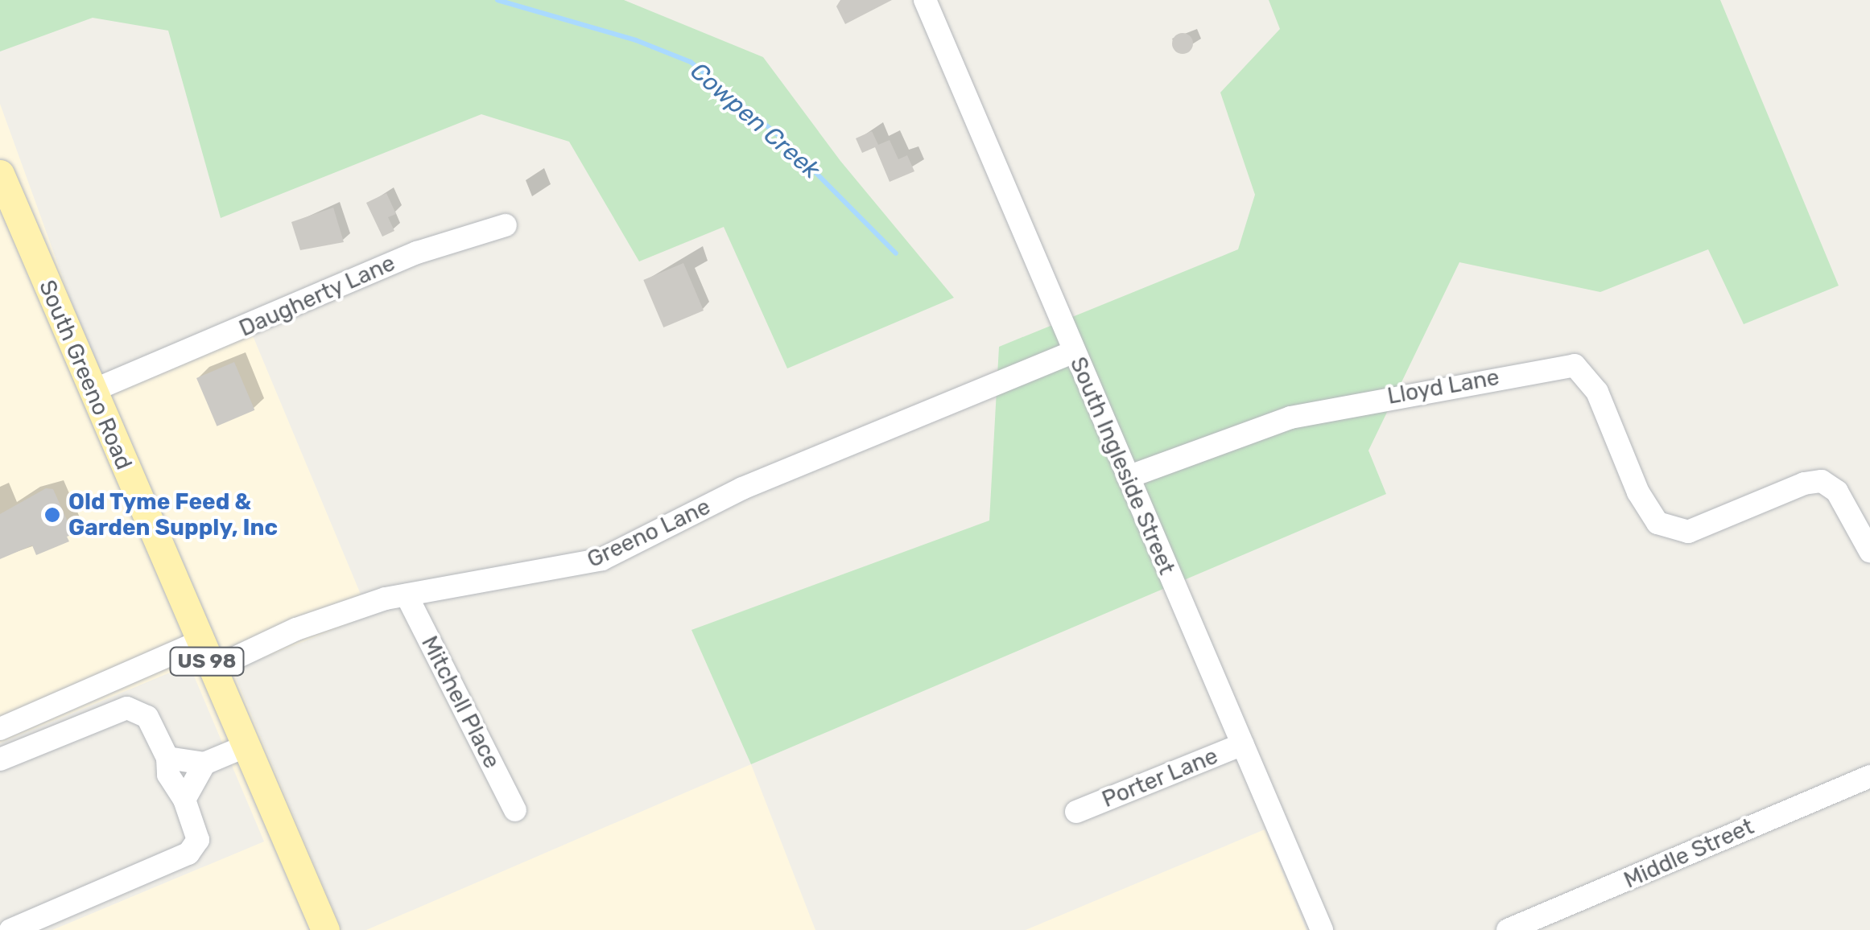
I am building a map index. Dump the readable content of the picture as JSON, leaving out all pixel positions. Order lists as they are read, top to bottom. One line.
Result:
{"streets":{"main road":["South Greeno Road","US 98"],"street":["Daugherty Lane","Lloyd Lane","South Ingleside Street","Greeno Lane","Mitchell Place","Porter Lane","Middle Street"]},"crossings":[["Daugherty Lane","South Greeno Road"],["South Greeno Road","Greeno Lane"],["Lloyd Lane","South Ingleside Street"],["South Ingleside Street","Greeno Lane"],["South Ingleside Street","Porter Lane"],["Greeno Lane","Mitchell Place"]],"water":["Cowpen Creek"],"places":["Old Tyme Feed & Garden Supply, Inc"]}
